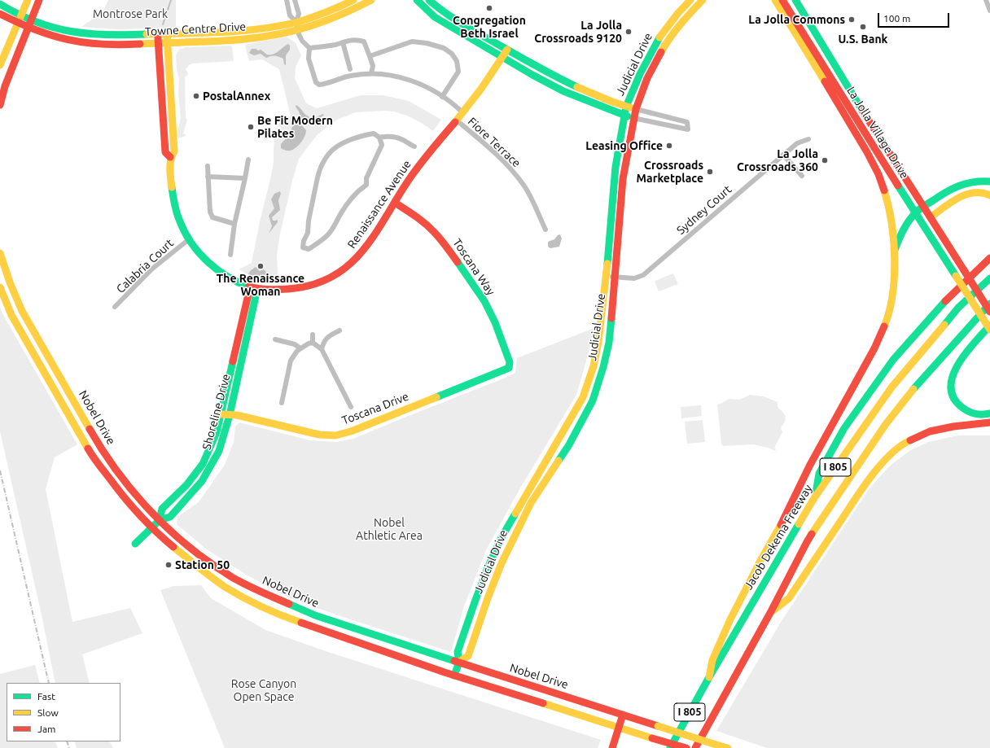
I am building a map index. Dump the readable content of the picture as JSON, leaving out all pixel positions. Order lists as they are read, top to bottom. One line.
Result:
{"streets":{"main road":["Towne Centre Drive","Judicial Drive","La Jolla Village Drive","Renaissance Avenue","Toscana Way","Toscana Drive","Shoreline Drive","Nobel Drive","I 805","Jacob Dekema Freeway"],"street":["Fiore Terrace","Sydney Court","Calabria Court"]},"crossings":[["Towne Centre Drive","Renaissance Avenue"],["Judicial Drive","Sydney Court"],["Judicial Drive","Nobel Drive"],["Fiore Terrace","Renaissance Avenue"],["Renaissance Avenue","Calabria Court"],["Renaissance Avenue","Toscana Way"],["Renaissance Avenue","Shoreline Drive"],["Toscana Way","Toscana Drive"],["Toscana Drive","Shoreline Drive"],["Shoreline Drive","Nobel Drive"]],"parks":["Montrose Park","Nobel Athletic Area","Rose Canyon Open Space"],"places":["Congregation Beth Israel","La Jolla Commons","U.S. Bank","La Jolla Crossroads 9120","PostalAnnex","Be Fit Modern Pilates","Leasing Office","La Jolla Crossroads 360","Crossroads Marketplace","The Renaissance Woman","Station 50"],"legend":["Fast","Slow","Jam"],"scale_bar":"100 m"}
